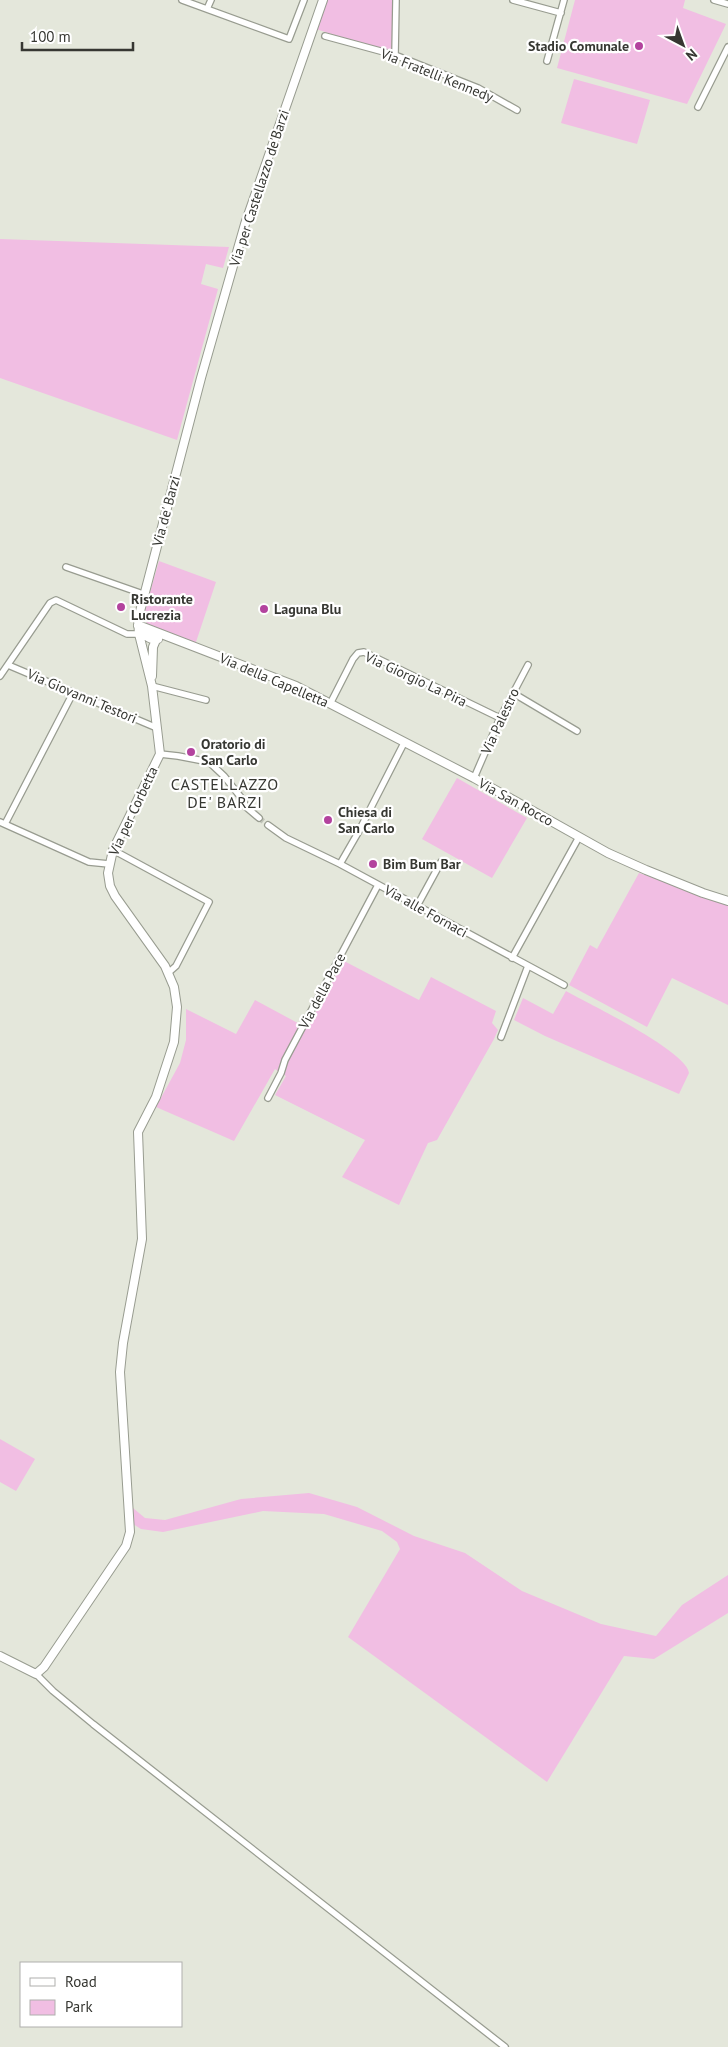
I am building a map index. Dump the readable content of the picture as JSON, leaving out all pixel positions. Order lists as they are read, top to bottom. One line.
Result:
{"streets":{"street":["Via Fratelli Kennedy","Via per Castellazzo de'Barzi","Via de' Barzi","Via Giorgio La Pira","Via della Capelletta","Via Giovanni Testori","Via Palestro","Via San Rocco","Via per Corbetta","Via alle Fornaci","Via della Pace"]},"crossings":[["Via per Castellazzo de'Barzi","Via de' Barzi"],["Via de' Barzi","Via della Capelletta"],["Via de' Barzi","Via per Corbetta"],["Via Giorgio La Pira","Via della Capelletta"],["Via Giorgio La Pira","Via Palestro"],["Via della Capelletta","Via San Rocco"],["Via Giovanni Testori","Via per Corbetta"],["Via Palestro","Via San Rocco"],["Via alle Fornaci","Via della Pace"]],"districts":["CASTELLAZZO DE' BARZI"],"places":["Stadio Comunale","Ristorante Lucrezia","Laguna Blu","Oratorio di San Carlo","Chiesa di San Carlo","Bim Bum Bar"],"legend":["Road","Park"],"scale_bar":"100 m","north":"bottom right"}
